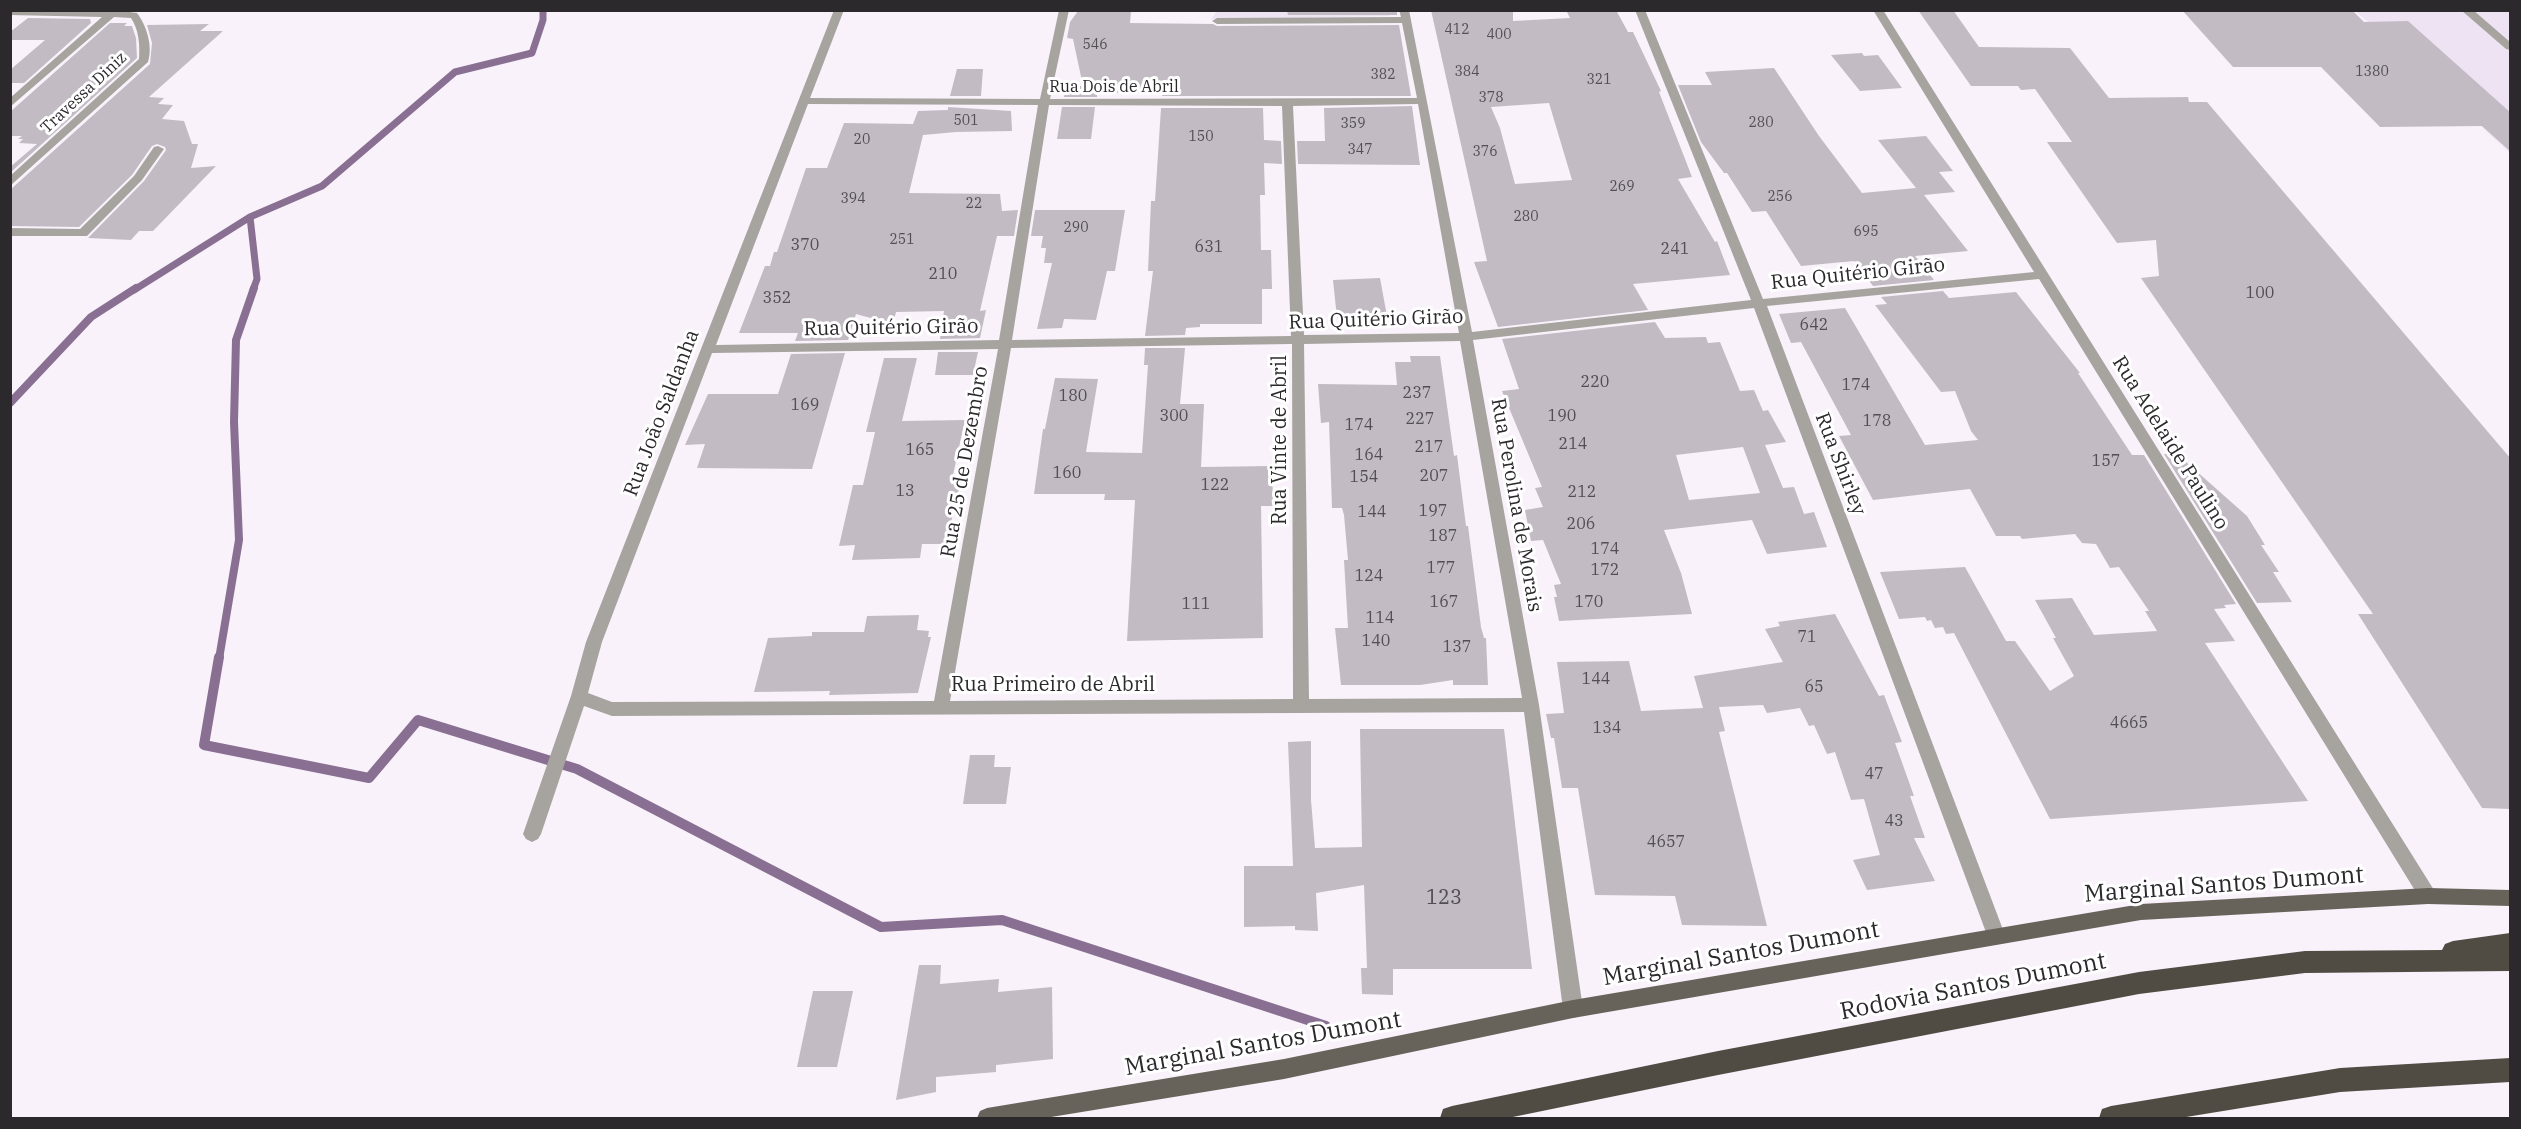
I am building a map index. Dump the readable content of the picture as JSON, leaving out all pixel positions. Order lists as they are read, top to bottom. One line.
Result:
{"streets":{"highway":["Rodovia Santos Dumont"],"main road":["Marginal Santos Dumont"],"street":["Rua Dois de Abril","Travessa Diniz","Rua Quitério Girão","Rua João Saldanha","Rua Vinte de Abril","Rua Adelaide Paulino","Rua 25 de Dezembro","Rua Shirley","Rua Perolina de Morais","Rua Primeiro de Abril"]},"crossings":[["Rua Dois de Abril","Rua João Saldanha"],["Rua Dois de Abril","Rua Vinte de Abril"],["Rua Dois de Abril","Rua 25 de Dezembro"],["Rua Dois de Abril","Rua Perolina de Morais"],["Rua Quitério Girão","Rua João Saldanha"],["Rua Quitério Girão","Rua Vinte de Abril"],["Rua Quitério Girão","Rua Adelaide Paulino"],["Rua Quitério Girão","Rua 25 de Dezembro"],["Rua Quitério Girão","Rua Shirley"],["Rua Quitério Girão","Rua Perolina de Morais"],["Rua João Saldanha","Rua Primeiro de Abril"],["Rua Vinte de Abril","Rua Primeiro de Abril"],["Rua Adelaide Paulino","Marginal Santos Dumont"],["Rua 25 de Dezembro","Rua Primeiro de Abril"],["Rua Shirley","Marginal Santos Dumont"],["Rua Perolina de Morais","Rua Primeiro de Abril"],["Rua Perolina de Morais","Marginal Santos Dumont"]],"house_numbers":["412","400","546","384","1380","382","321","378","501","280","359","150","20","347","376","269","256","394","22","280","290","695","251","370","631","241","210","100","352","642","220","174","237","180","169","300","190","227","178","174","214","217","165","164","157","160","207","154","122","13","212","197","144","206","187","174","177","172","124","167","170","111","114","71","140","137","144","65","4665","134","47","43","4657","123"]}
